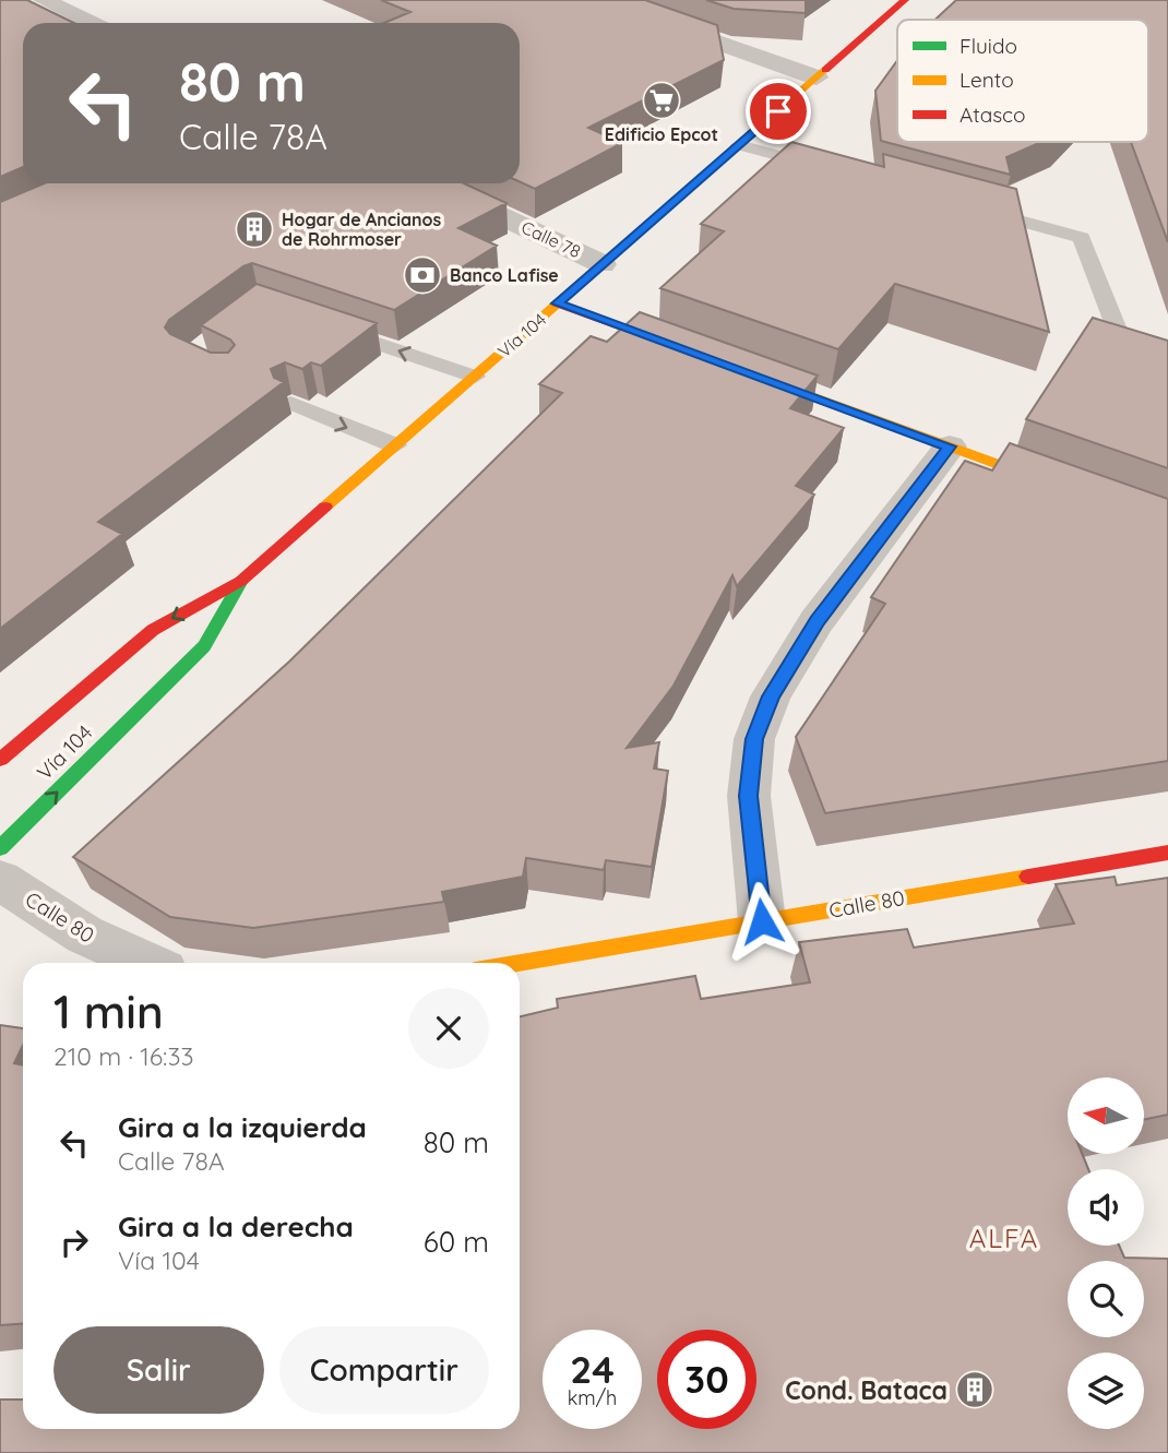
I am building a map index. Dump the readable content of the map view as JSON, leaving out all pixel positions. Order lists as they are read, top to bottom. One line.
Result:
{"streets":{"main road":["Vía 104","Calle 80"],"street":["Calle 78"]},"crossings":[["Calle 78","Vía 104"]],"districts":["ALFA"],"places":{"supermarket":["Edificio Epcot"],"building":["Hogar de Ancianos de Rohrmoser","Cond. Bataca"],"bank":["Banco Lafise"]},"legend":["Fluido","Lento","Atasco"],"north":"left","page":{"turn":["80 m","Calle 78A"],"heading":["1 min","210 m · 16:33"],"list":[{"name":"Gira a la izquierda","note":"Calle 78A","value":"80 m"},{"name":"Gira a la derecha","note":"Vía 104","value":"60 m"}],"buttons":["Salir","Compartir"],"speed":"24 km/h","limit":"30"}}
